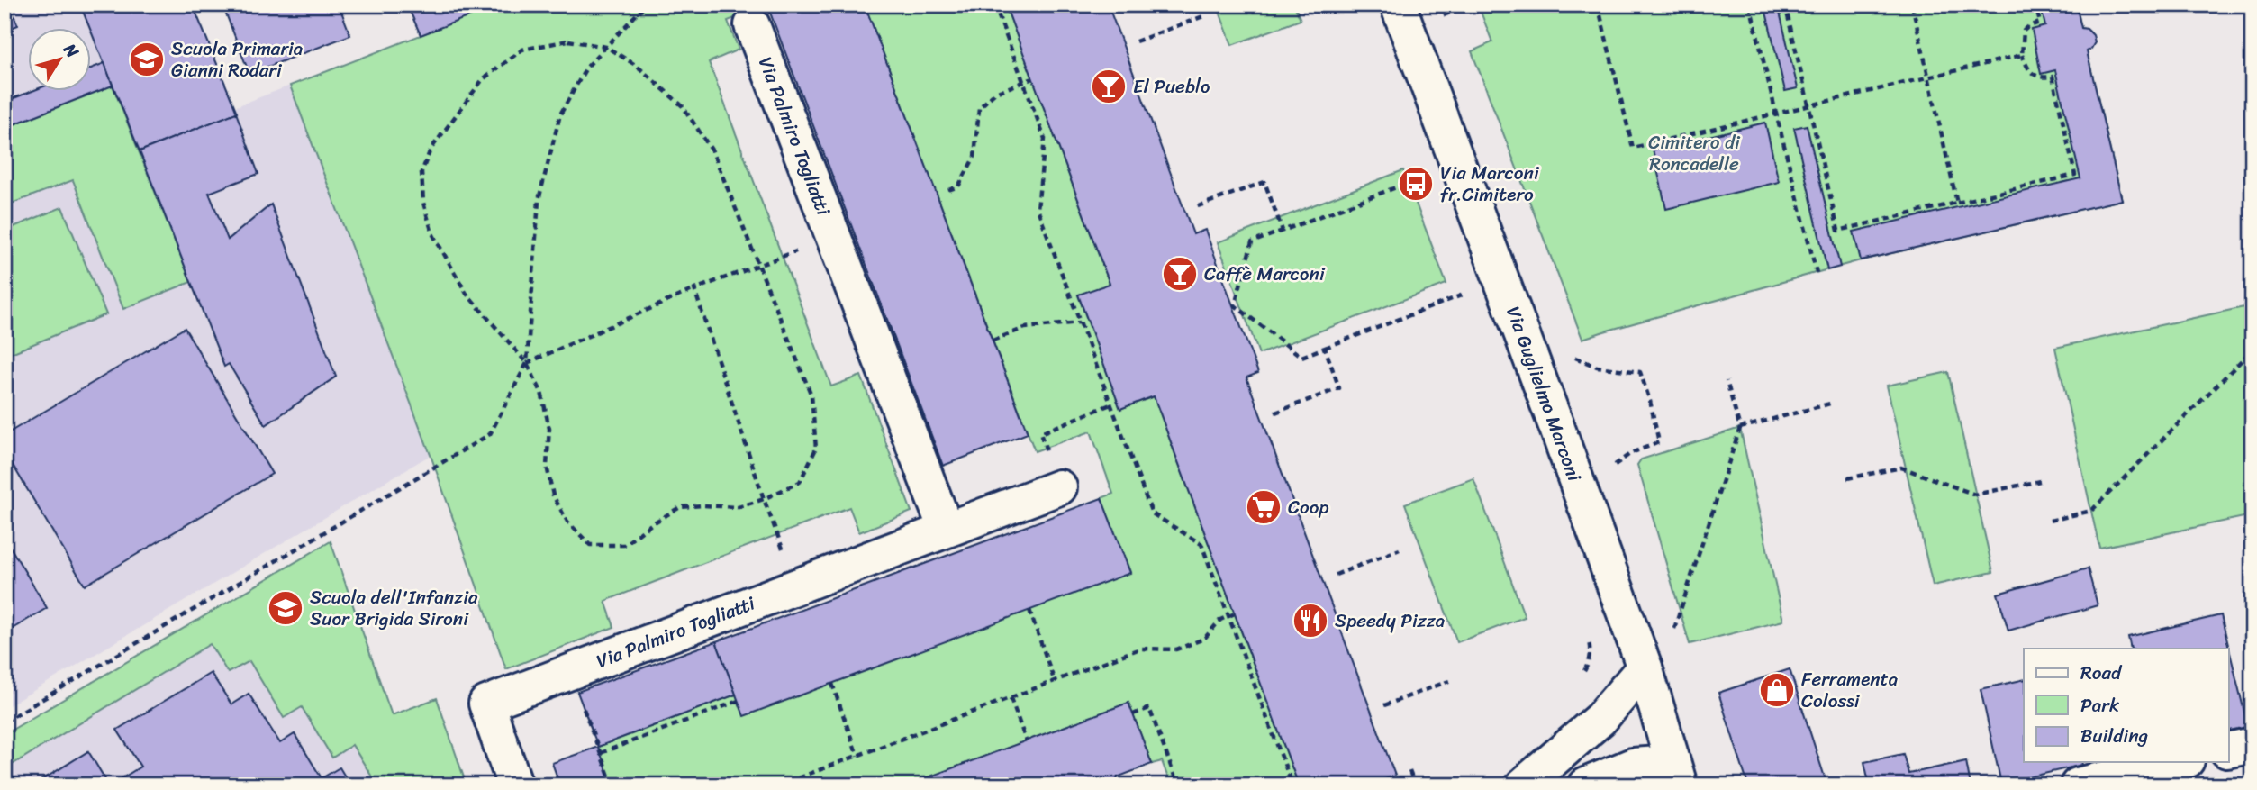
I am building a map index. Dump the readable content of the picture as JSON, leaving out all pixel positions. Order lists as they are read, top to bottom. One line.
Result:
{"streets":{"street":["Via Palmiro Togliatti","Via Guglielmo Marconi"]},"parks":["Cimitero di Roncadelle"],"places":{"school or university":["Scuola Primaria Gianni Rodari","Scuola dell'Infanzia Suor Brigida Sironi"],"bar":["El Pueblo","Caffè Marconi"],"bus stop":["Via Marconi fr.Cimitero"],"supermarket":["Coop"],"restaurant":["Speedy Pizza"],"shop":["Ferramenta Colossi"]},"legend":["Road","Park","Building"],"north":"top right"}
